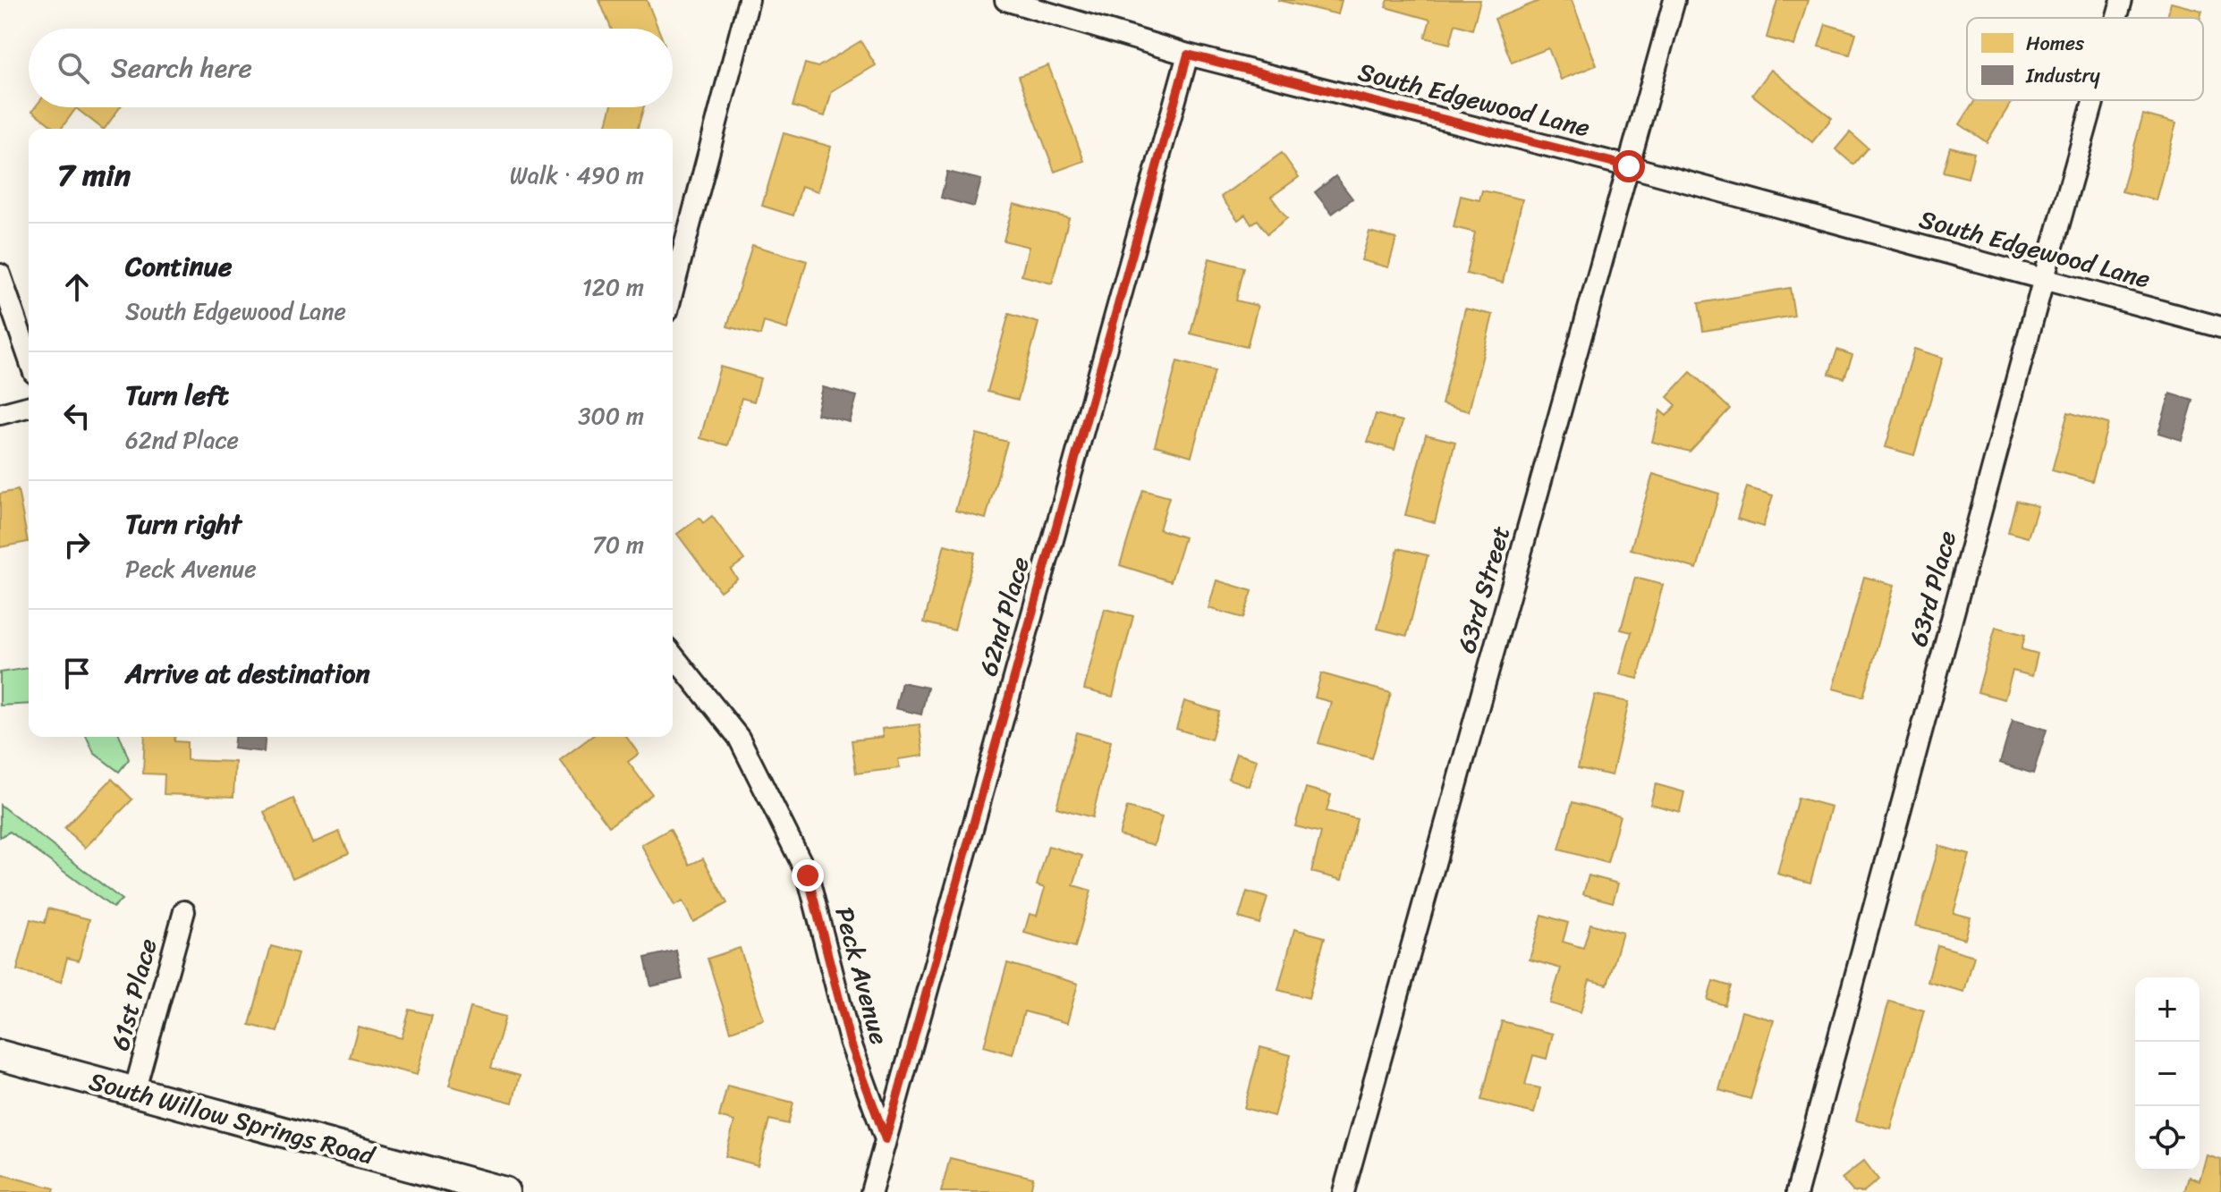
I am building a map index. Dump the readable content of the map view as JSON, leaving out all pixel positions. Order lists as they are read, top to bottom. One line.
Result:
{"streets":{"street":["South Edgewood Lane","63rd Place","63rd Street","62nd Place","Peck Avenue","61st Place","South Willow Springs Road"]},"crossings":[["South Edgewood Lane","63rd Place"],["South Edgewood Lane","63rd Street"],["South Edgewood Lane","62nd Place"],["62nd Place","Peck Avenue"],["61st Place","South Willow Springs Road"]],"legend":["Homes","Industry"],"page":{"search":"Search here","heading":["7 min","Walk · 490 m"],"list":[["Continue","South Edgewood Lane","120 m"],["Turn left","62nd Place","300 m"],["Turn right","Peck Avenue","70 m"],"Arrive at destination"],"map_buttons":["+","−"]}}
